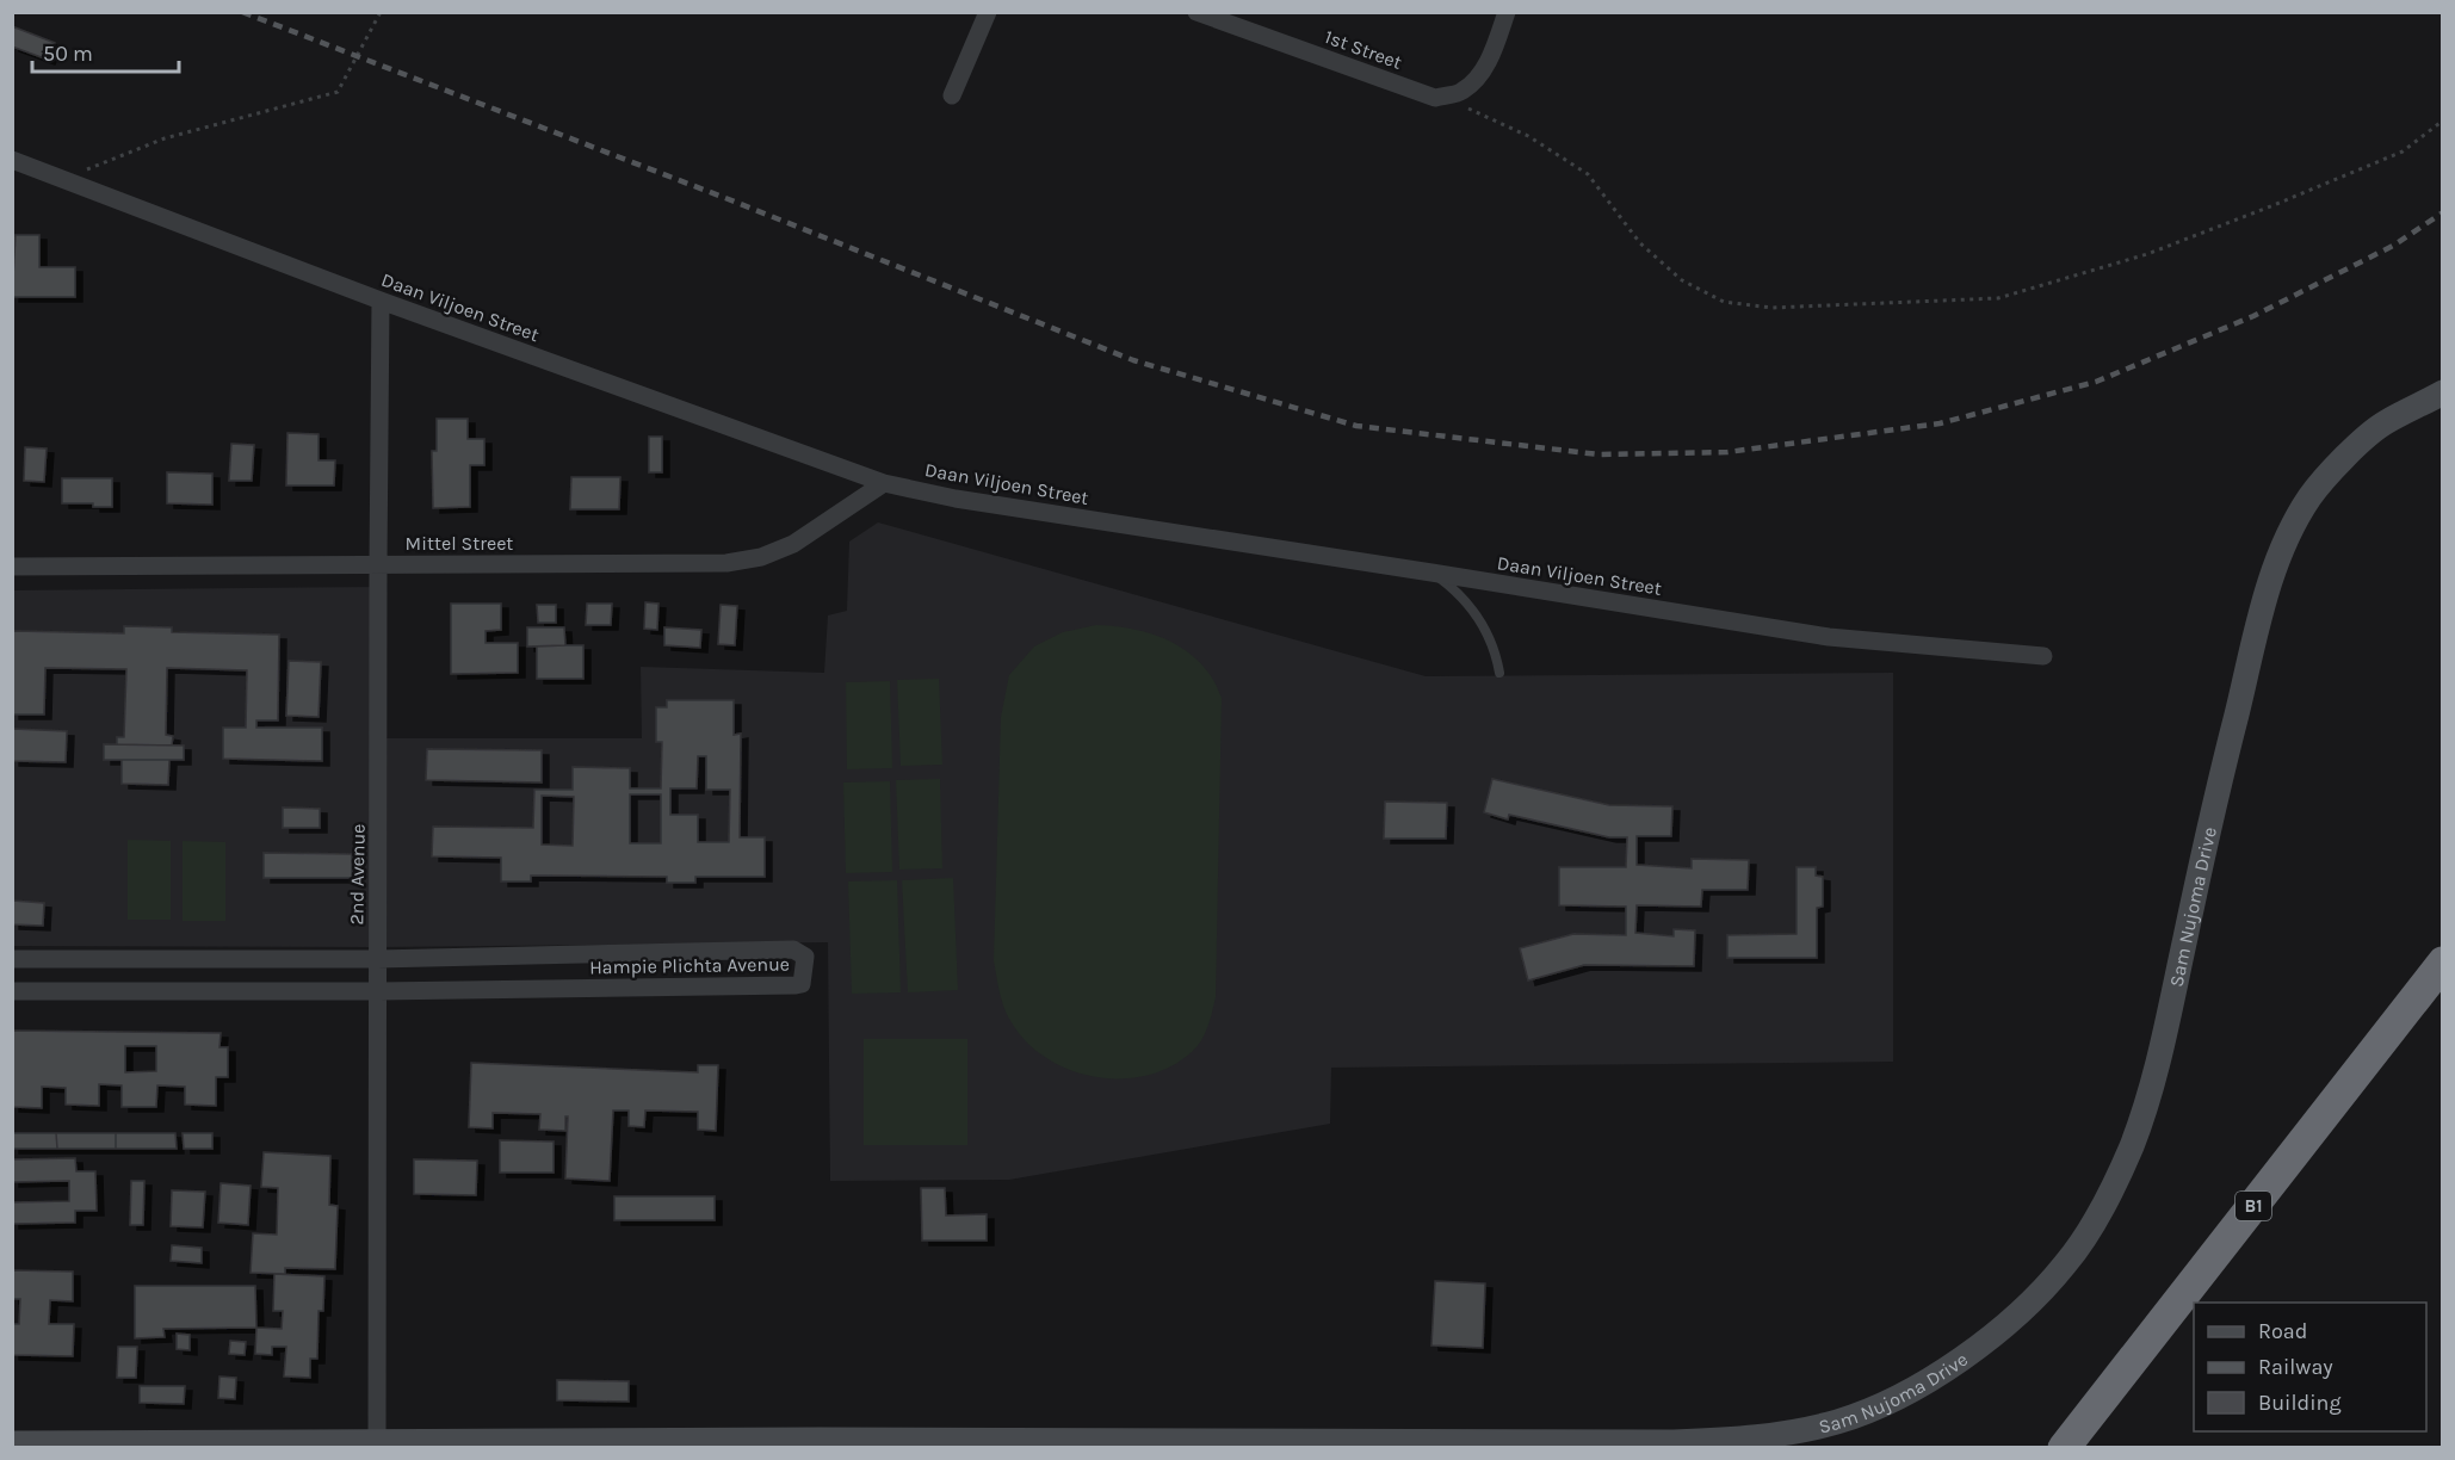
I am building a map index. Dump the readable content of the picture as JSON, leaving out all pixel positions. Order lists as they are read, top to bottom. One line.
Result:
{"streets":{"highway":["B1"],"main road":["Sam Nujoma Drive"],"street":["1st Street","Daan Viljoen Street","Mittel Street","2nd Avenue","Hampie Plichta Avenue"]},"crossings":[["Daan Viljoen Street","Mittel Street"],["Daan Viljoen Street","2nd Avenue"],["Mittel Street","2nd Avenue"],["2nd Avenue","Sam Nujoma Drive"],["2nd Avenue","Hampie Plichta Avenue"]],"legend":["Road","Railway","Building"],"scale_bar":"50 m"}
